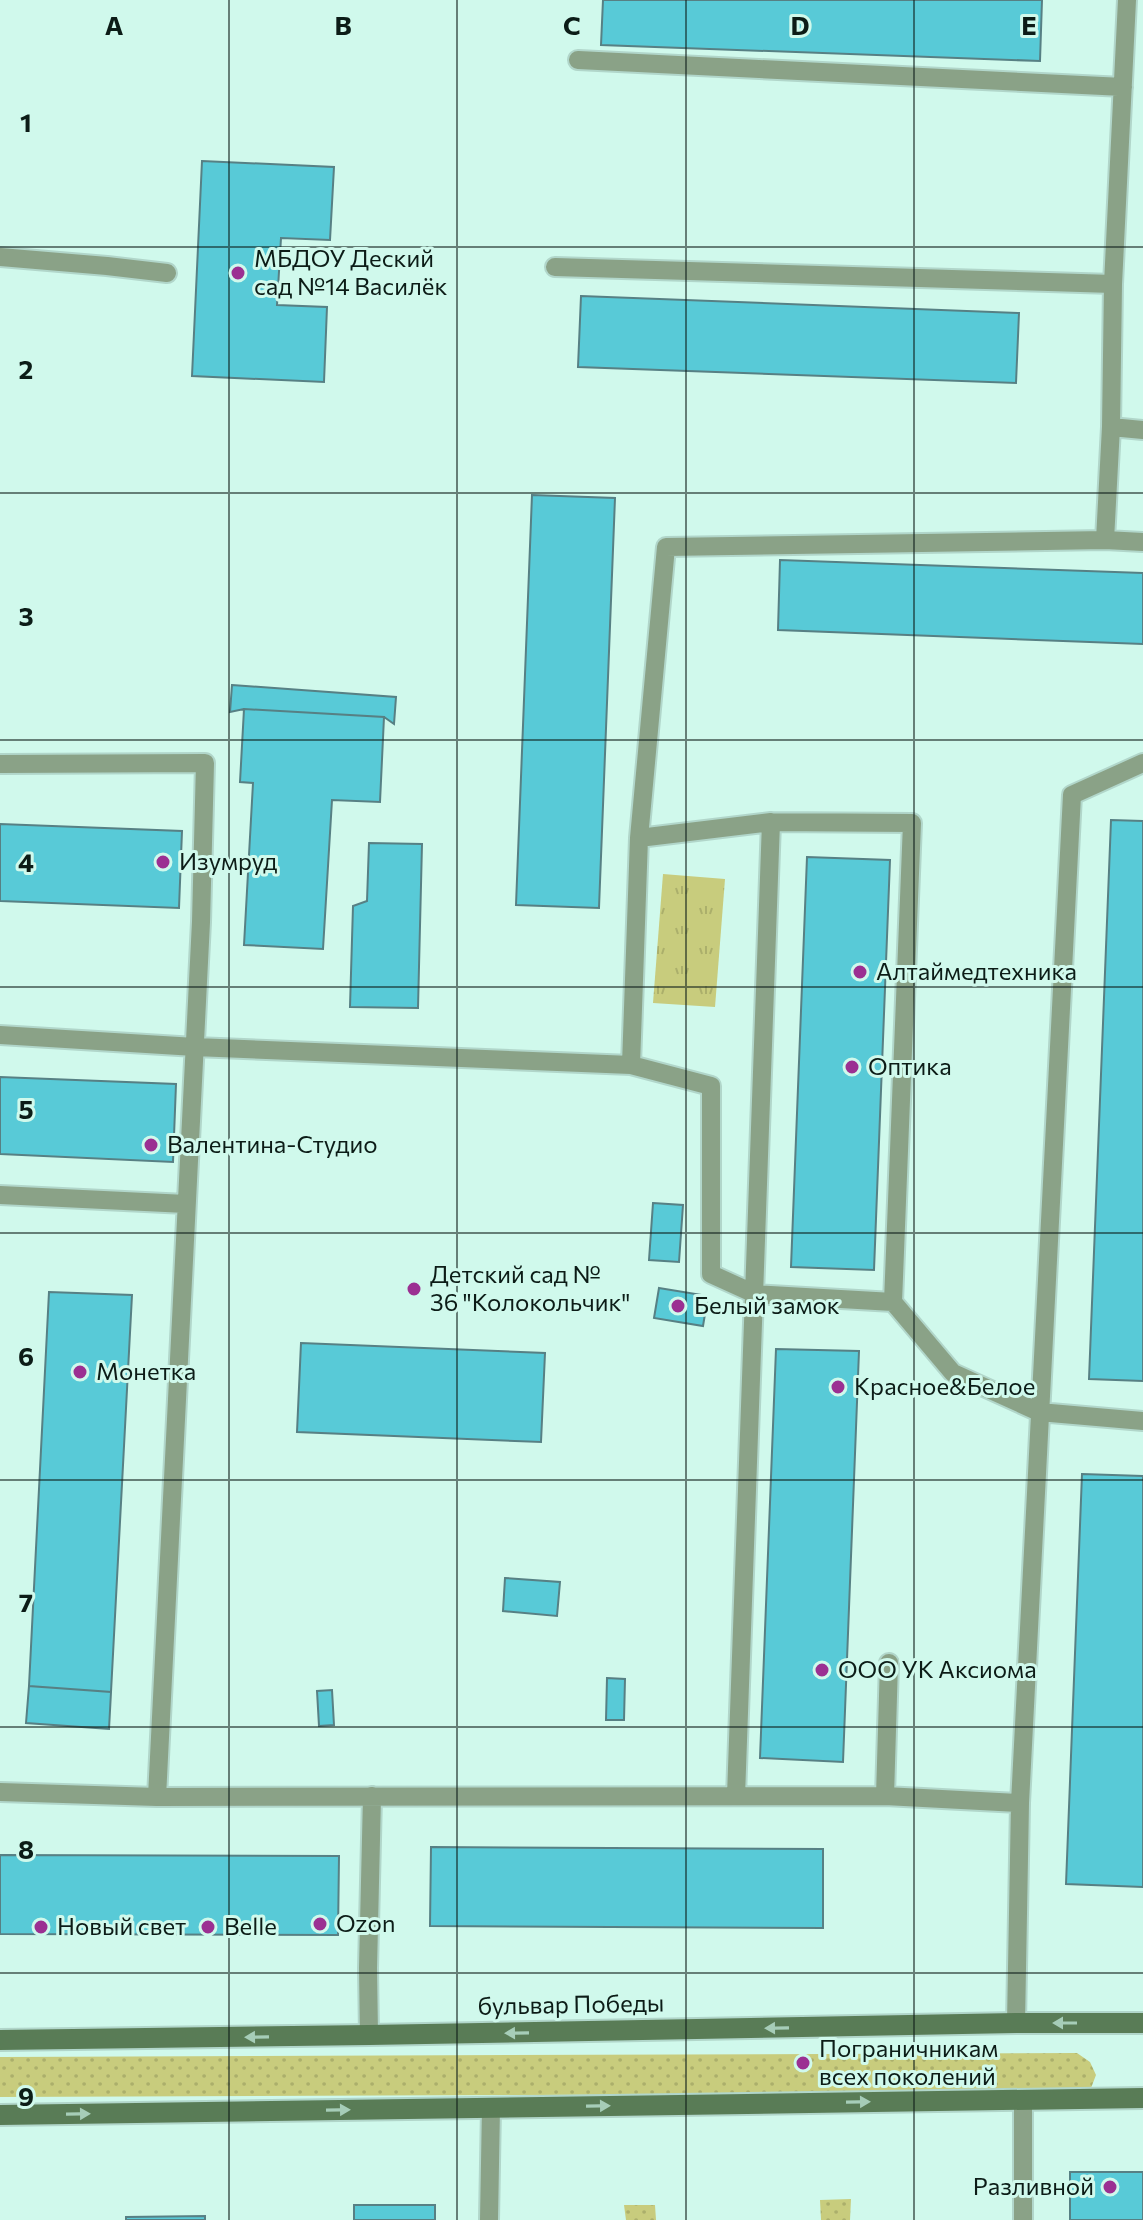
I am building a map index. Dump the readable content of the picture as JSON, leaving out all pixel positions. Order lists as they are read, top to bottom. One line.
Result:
{"streets":{"street":["бульвар Победы"]},"places":["МБДОУ Деский сад №14 Василёк","Изумруд","Алтаймедтехника","Оптика","Валентина-Студио","Детский сад № 36 \"Колокольчик\"","Белый замок","Монетка","Красное&Белое","ООО УК Аксиома","Ozon","Новый свет","Belle","Пограничникам всех поколений","Разливной"],"grid":{"columns":["A","B","C","D","E"],"rows":["1","2","3","4","5","6","7","8","9"]}}
